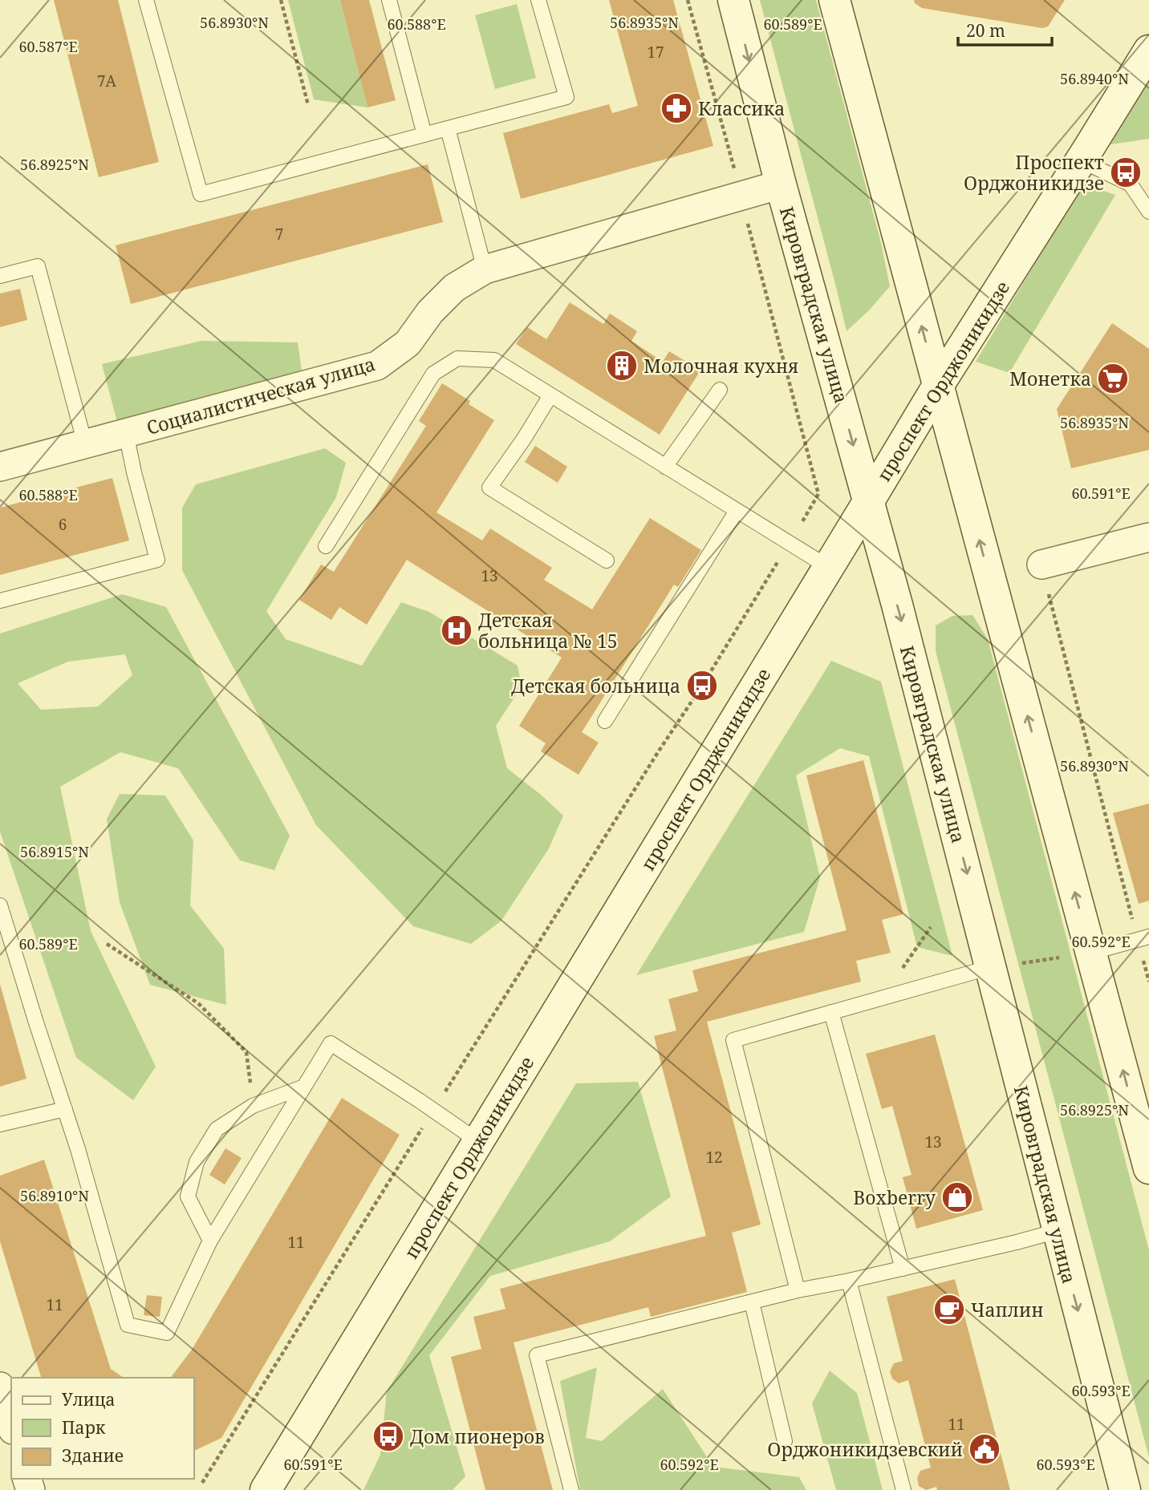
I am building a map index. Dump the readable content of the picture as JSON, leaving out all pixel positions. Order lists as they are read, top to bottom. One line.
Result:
{"streets":{"main road":["Кировградская улица","проспект Орджоникидзе"],"street":["Социалистическая улица"]},"crossings":[["Кировградская улица","проспект Орджоникидзе"],["Кировградская улица","Социалистическая улица"]],"places":{"pharmacy":["Классика"],"bus stop":["Проспект Орджоникидзе","Детская больница","Дом пионеров"],"building":["Молочная кухня"],"supermarket":["Монетка"],"hospital":["Детская больница № 15"],"shop":["Boxberry"],"cafe":["Чаплин"],"public building":["Орджоникидзевский"]},"house_numbers":["17","7А","7","6","13","13","12","11","11","11"],"legend":["Улица","Парк","Здание"],"scale_bar":"20 m","coordinates":["56.8930°N","56.8935°N","60.588°E","60.589°E","60.587°E","56.8940°N","56.8925°N","60.591°E","56.8915°N","60.592°E","56.8910°N","60.593°E"]}
